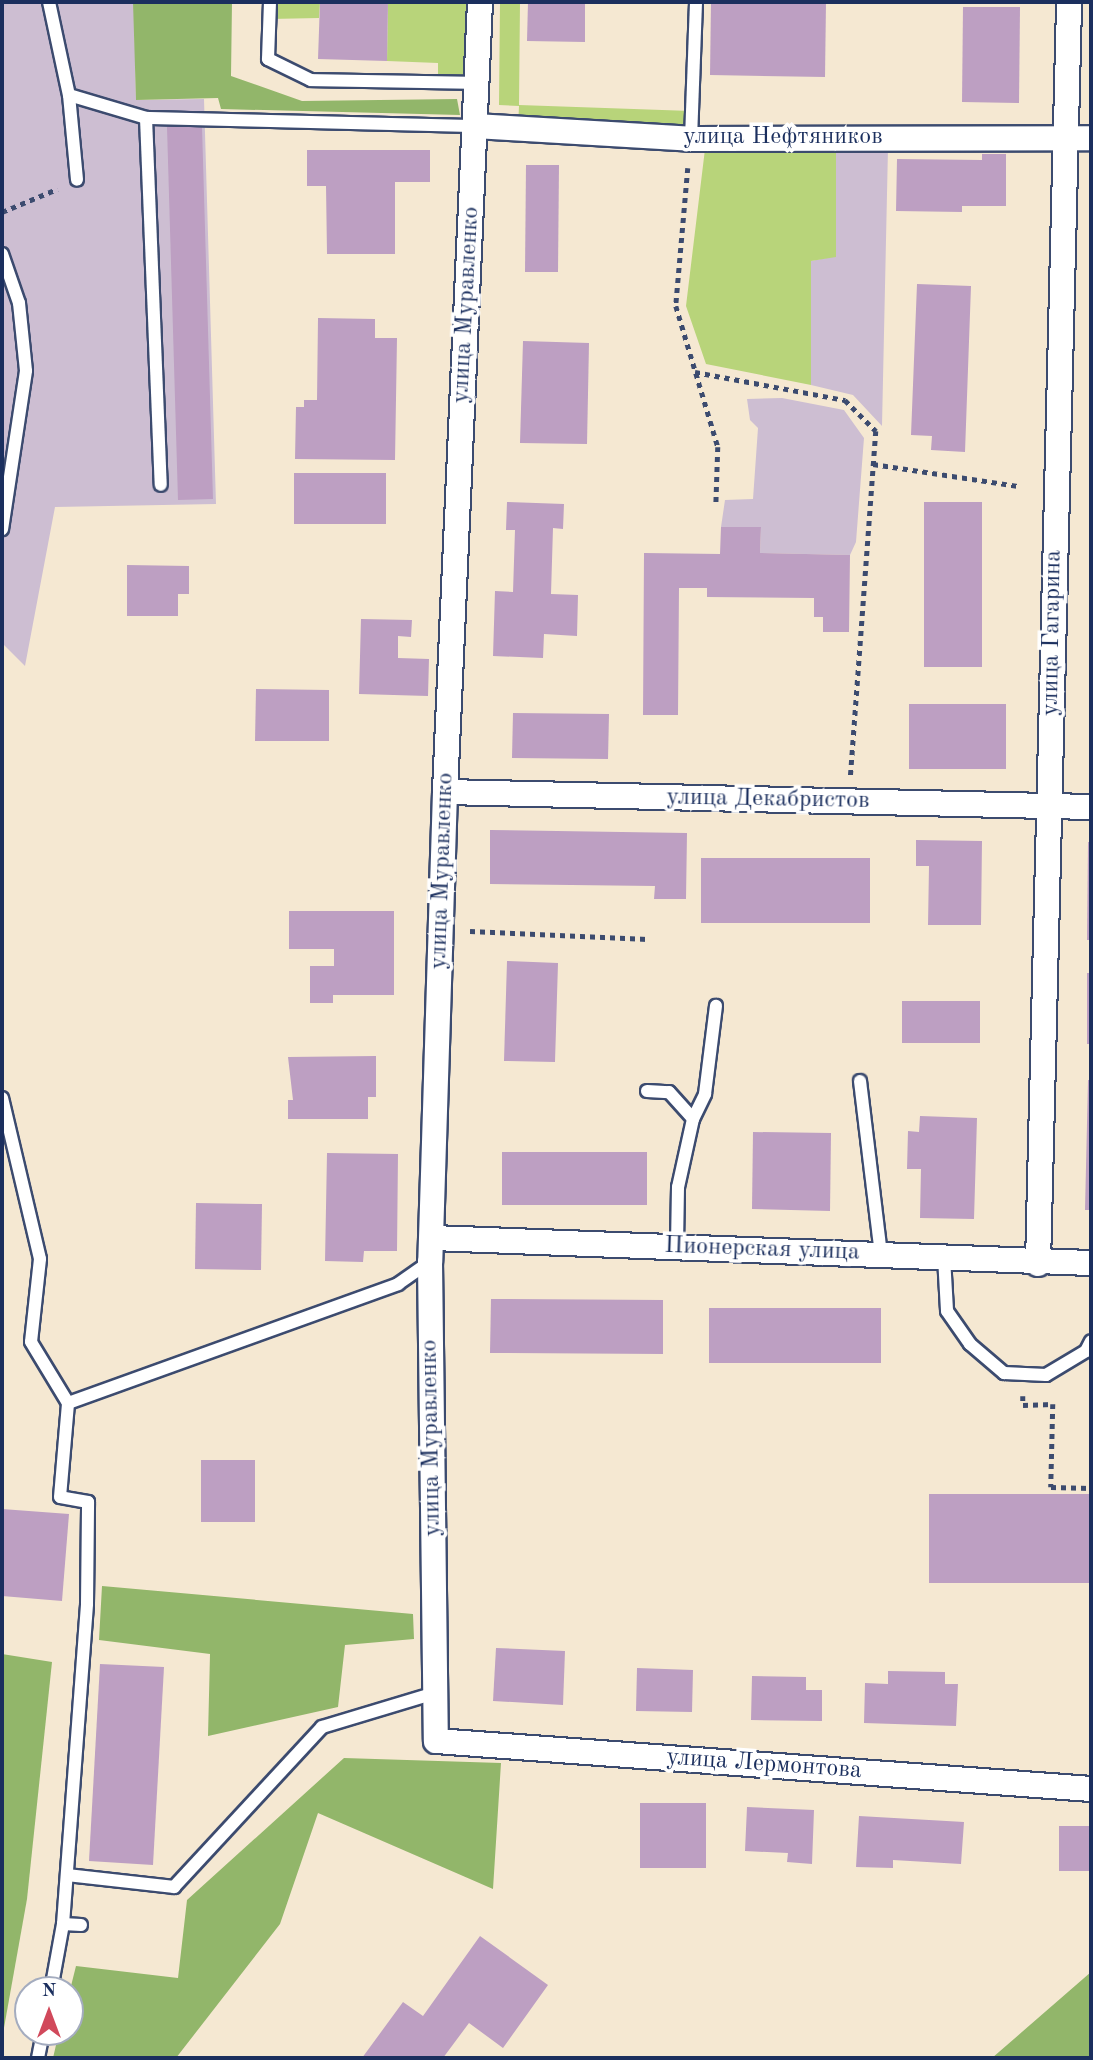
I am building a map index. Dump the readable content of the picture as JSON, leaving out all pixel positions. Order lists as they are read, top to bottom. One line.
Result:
{"streets":{"street":["улица Нефтяников","улица Муравленко","улица Гагарина","улица Декабристов","Пионерская улица","улица Лермонтова"]},"crossings":[["улица Нефтяников","улица Муравленко"],["улица Нефтяников","улица Гагарина"],["улица Муравленко","улица Декабристов"],["улица Муравленко","Пионерская улица"],["улица Муравленко","улица Лермонтова"],["улица Гагарина","улица Декабристов"],["улица Гагарина","Пионерская улица"]],"north":"top"}
